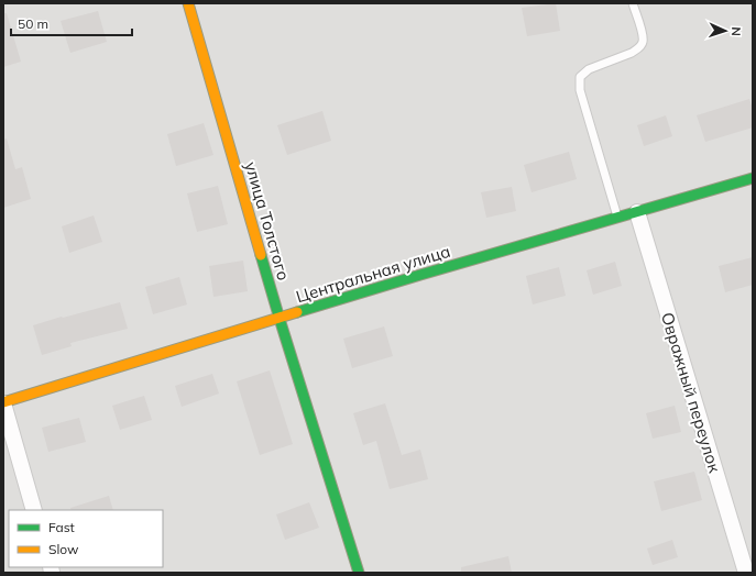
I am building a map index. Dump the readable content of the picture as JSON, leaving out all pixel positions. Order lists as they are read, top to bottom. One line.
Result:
{"streets":{"street":["улица Толстого","Центральная улица","Овражный переулок"]},"crossings":[["улица Толстого","Центральная улица"],["Центральная улица","Овражный переулок"]],"legend":["Fast","Slow"],"scale_bar":"50 m","north":"right"}
